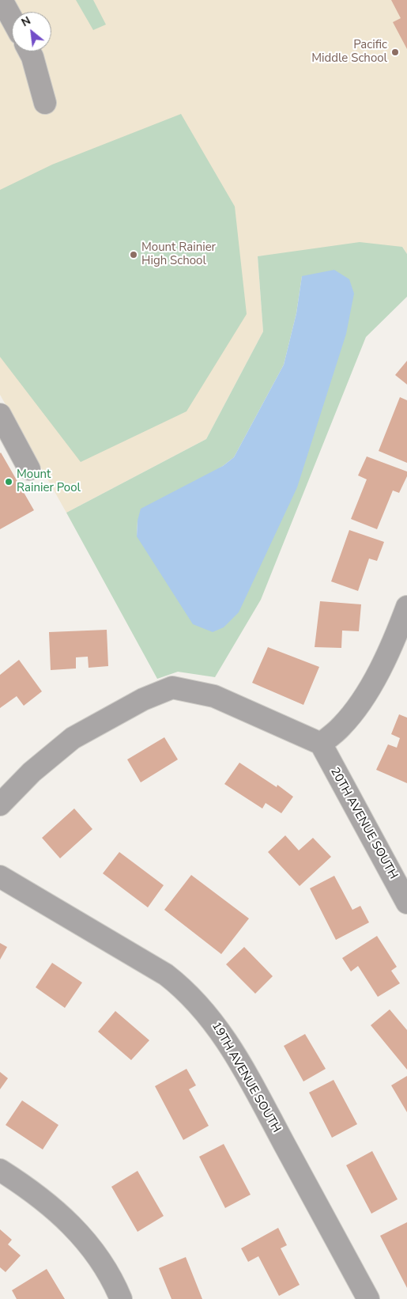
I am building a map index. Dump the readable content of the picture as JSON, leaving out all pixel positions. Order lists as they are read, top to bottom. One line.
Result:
{"streets":{"street":["20TH AVENUE SOUTH","19TH AVENUE SOUTH"]},"places":["Pacific Middle School","Mount Rainier High School","Mount Rainier Pool"],"north":"top left"}
